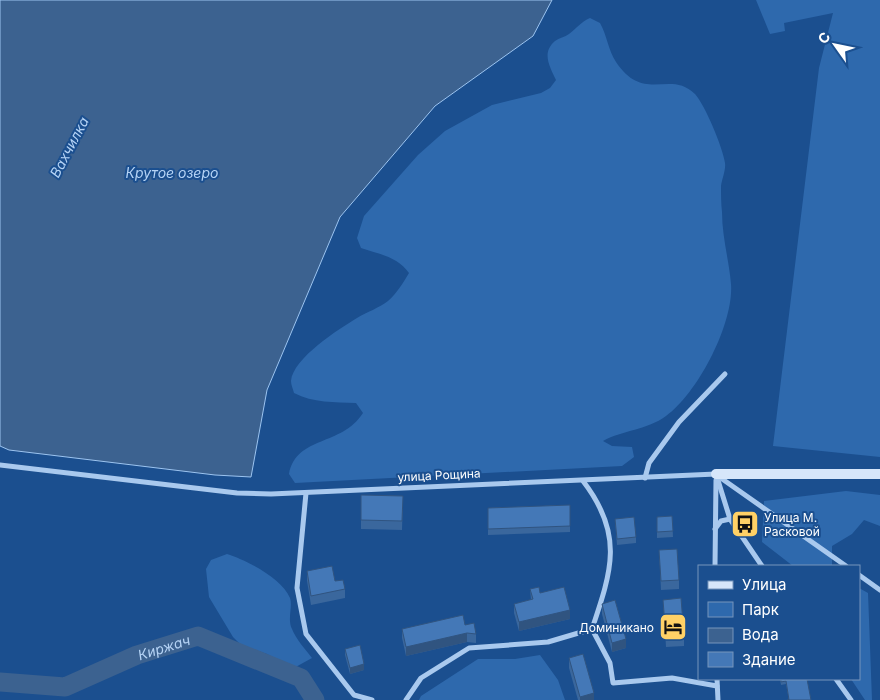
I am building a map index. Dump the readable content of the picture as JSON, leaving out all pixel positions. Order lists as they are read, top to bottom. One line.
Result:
{"streets":{"street":["улица Рощина"]},"water":["Вахчилка","Крутое озеро","Киржач"],"places":{"bus stop":["Улица М. Расковой"],"hotel":["Доминикано"]},"legend":["Улица","Парк","Вода","Здание"],"north":"top left"}
